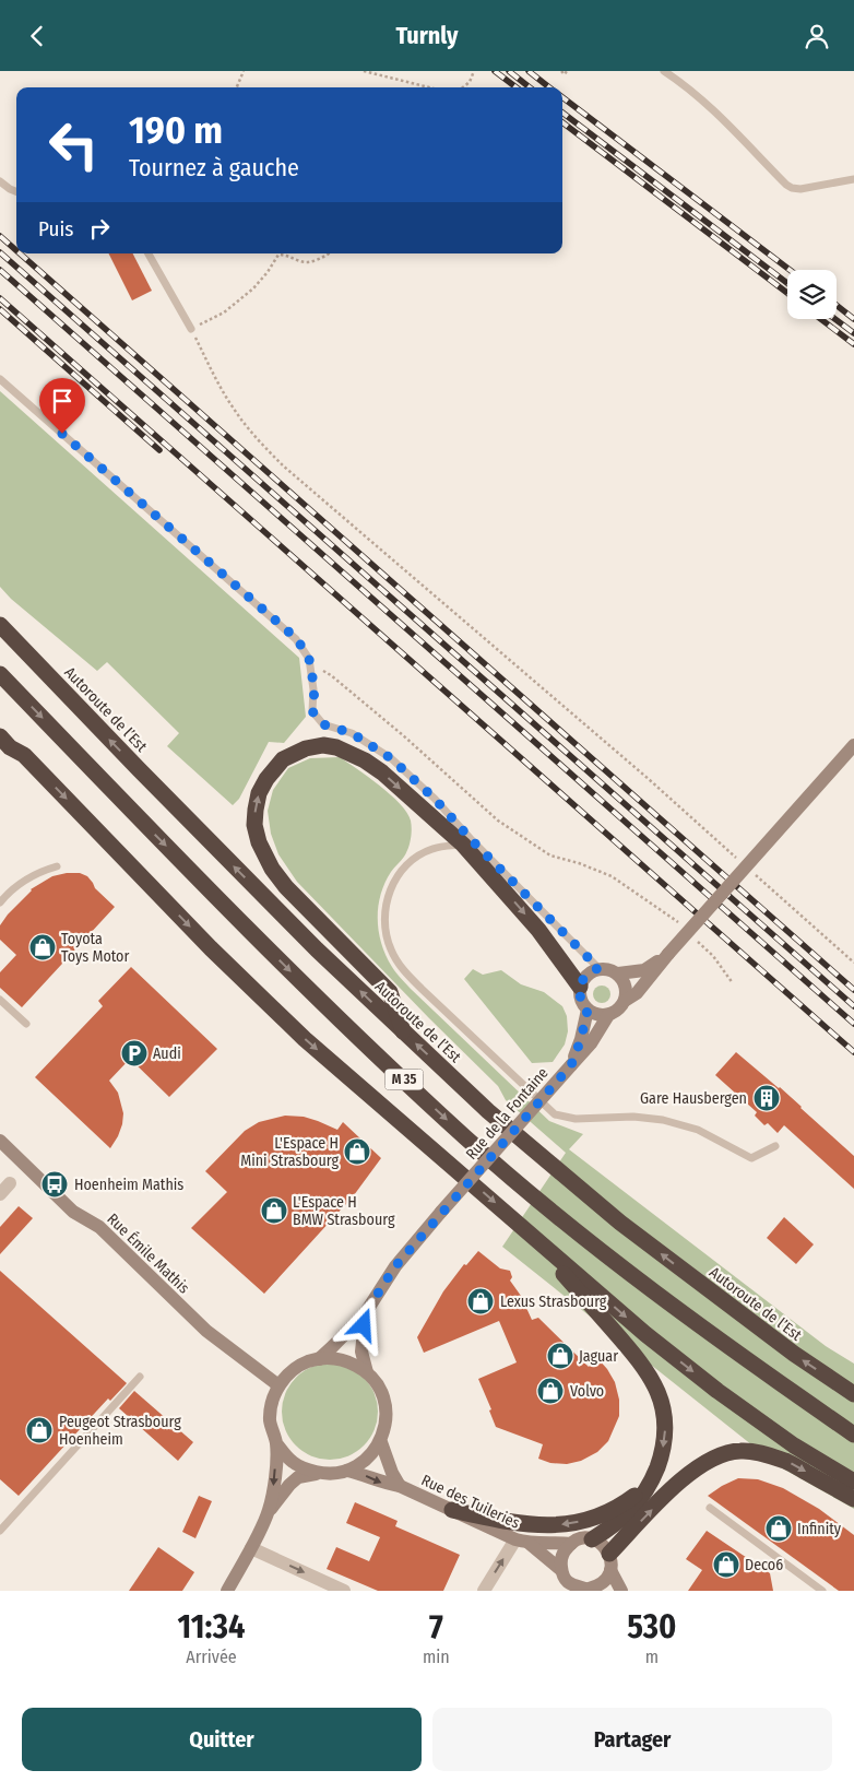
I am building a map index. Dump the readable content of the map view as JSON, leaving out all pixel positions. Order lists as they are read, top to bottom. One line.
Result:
{"streets":{"highway":["Autoroute de l’Est","M 35"],"street":["Rue de la Fontaine","Rue Émile Mathis","Rue des Tuileries"]},"crossings":[["Rue de la Fontaine","Rue Émile Mathis"],["Rue de la Fontaine","Rue des Tuileries"],["Rue Émile Mathis","Rue des Tuileries"]],"places":{"shop":["Toyota Toys Motor","L'Espace H Mini Strasbourg","L'Espace H BMW Strasbourg","Lexus Strasbourg","Jaguar","Volvo","Peugeot Strasbourg Hoenheim","Infinity","Deco6"],"parking":["Audi"],"building":["Gare Hausbergen"],"bus stop":["Hoenheim Mathis"]},"page":{"header":"Turnly","turn":["190 m","Tournez à gauche"],"then":"Puis","eta":["11:34","Arrivée","7","min","530","m"],"buttons":["Quitter","Partager"]}}
